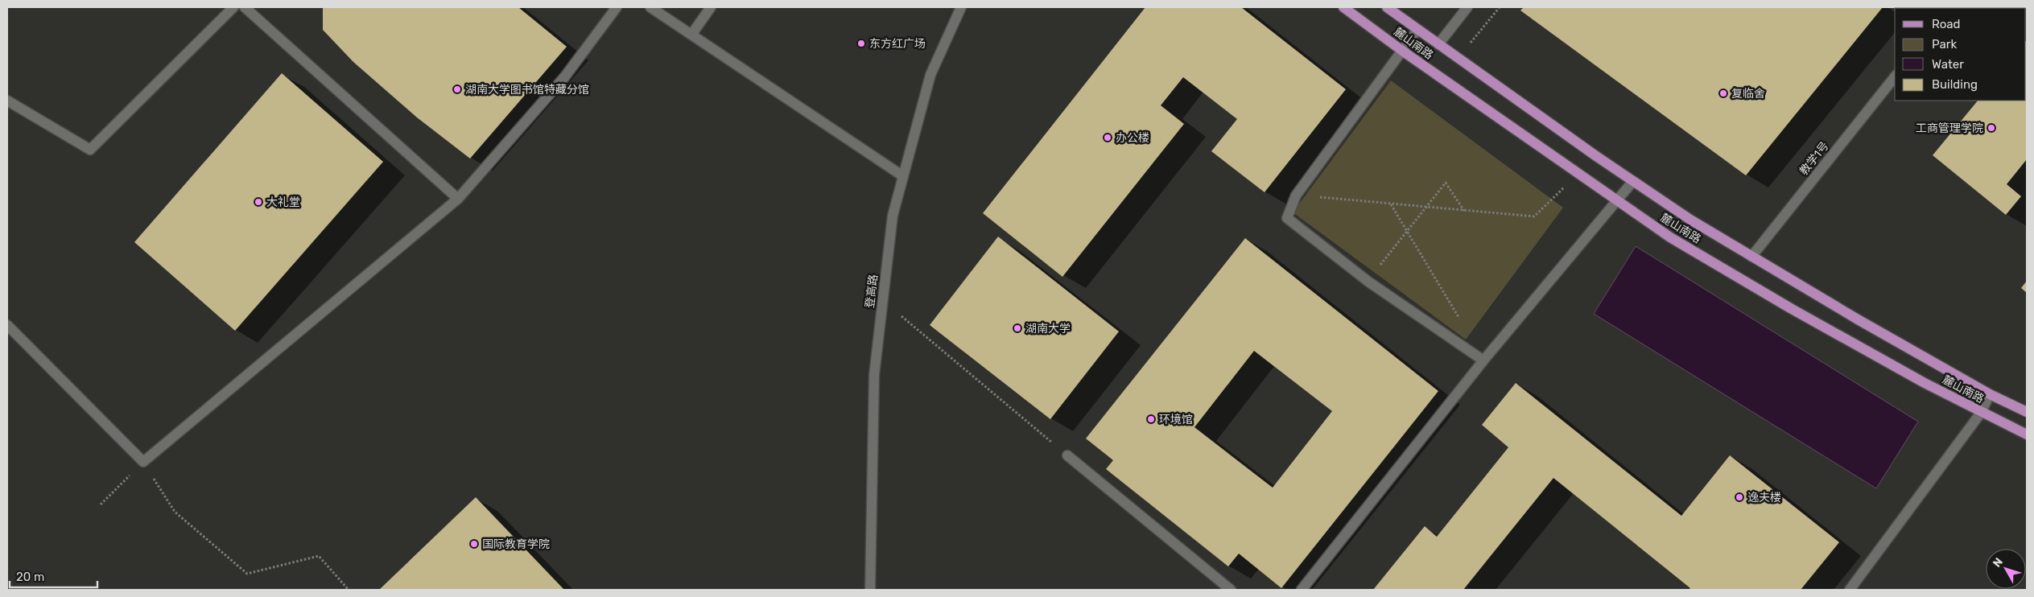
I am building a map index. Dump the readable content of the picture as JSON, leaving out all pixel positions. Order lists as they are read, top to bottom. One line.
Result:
{"streets":{"main road":["麓山南路"],"street":["教学1号","登高路"]},"crossings":[["麓山南路","教学1号"]],"places":["东方红广场","湖南大学图书馆特藏分馆","复临舍","工商管理学院","办公楼","大礼堂","湖南大学","环境馆","逸夫楼","国际教育学院"],"legend":["Road","Park","Water","Building"],"scale_bar":"20 m","north":"top left"}
